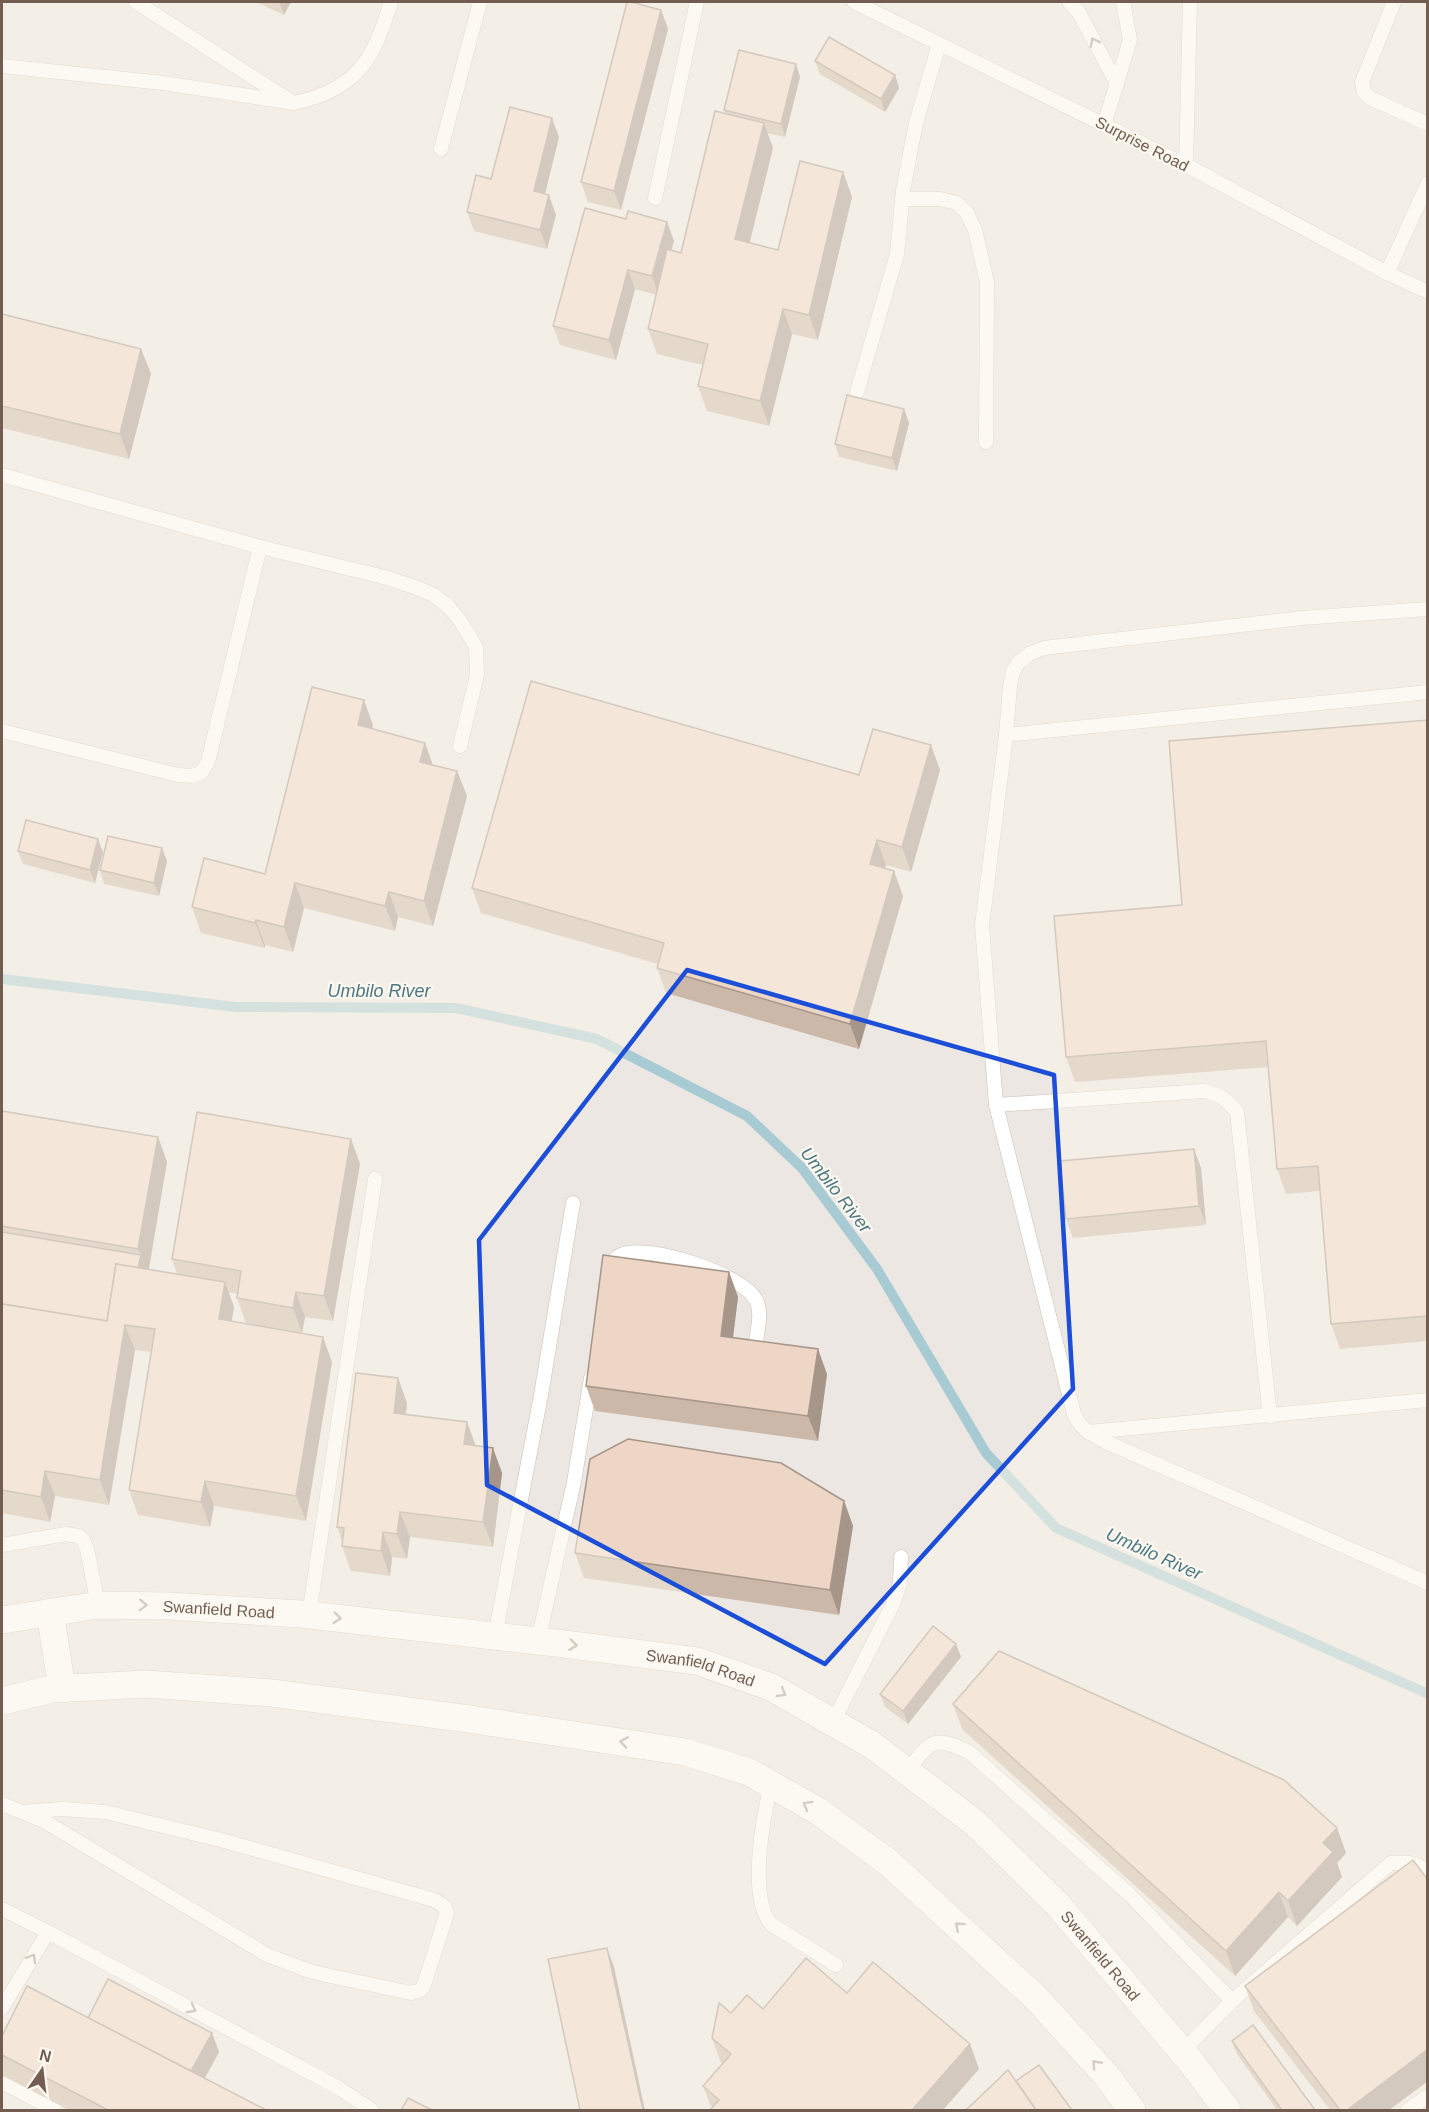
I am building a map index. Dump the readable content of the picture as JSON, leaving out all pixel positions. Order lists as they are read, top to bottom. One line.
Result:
{"streets":{"street":["Swanfield Road"],"lane":["Surprise Road"]},"water":["Umbilo River"],"north":"top"}
